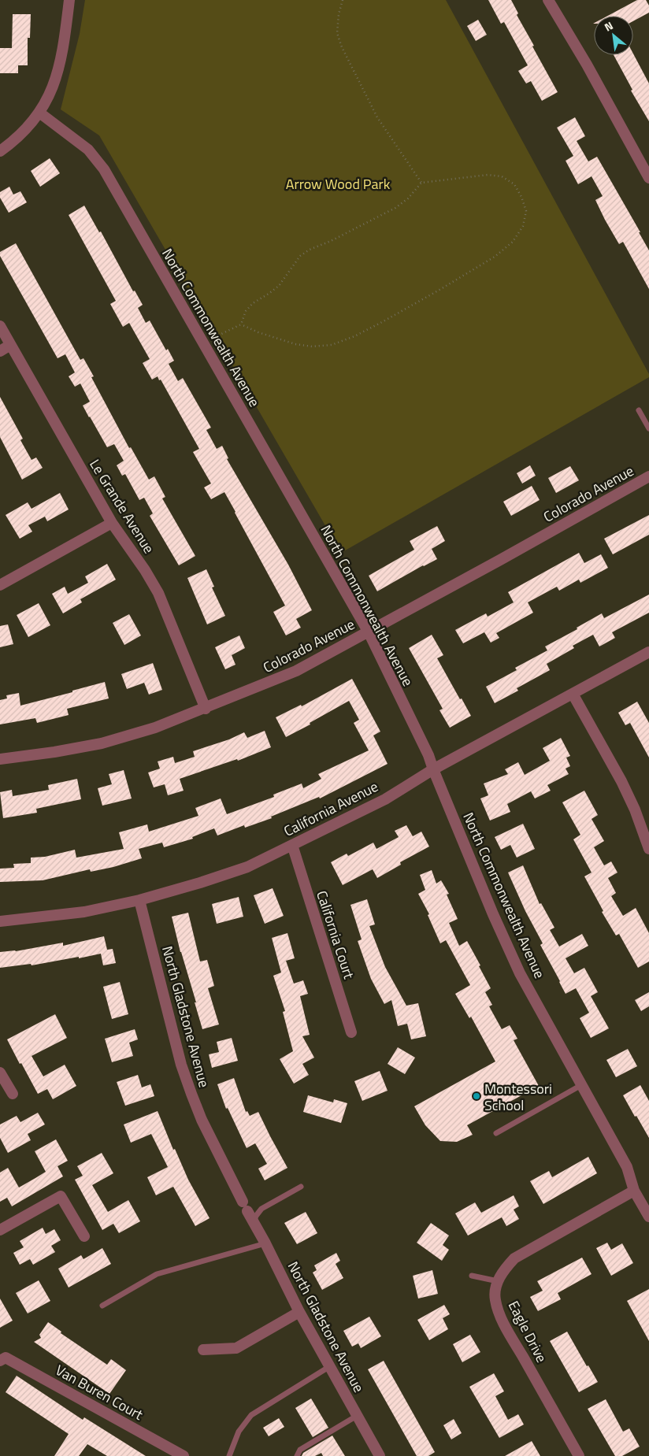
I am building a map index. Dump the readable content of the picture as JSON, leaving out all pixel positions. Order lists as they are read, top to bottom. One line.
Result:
{"streets":{"street":["North Commonwealth Avenue","Colorado Avenue","Le Grande Avenue","California Avenue","California Court","North Gladstone Avenue","Eagle Drive","Van Buren Court"]},"crossings":[["North Commonwealth Avenue","Colorado Avenue"],["North Commonwealth Avenue","California Avenue"],["North Commonwealth Avenue","Eagle Drive"],["Colorado Avenue","Le Grande Avenue"],["California Avenue","California Court"],["California Avenue","North Gladstone Avenue"]],"parks":["Arrow Wood Park"],"places":["Montessori School"],"north":"top left"}
